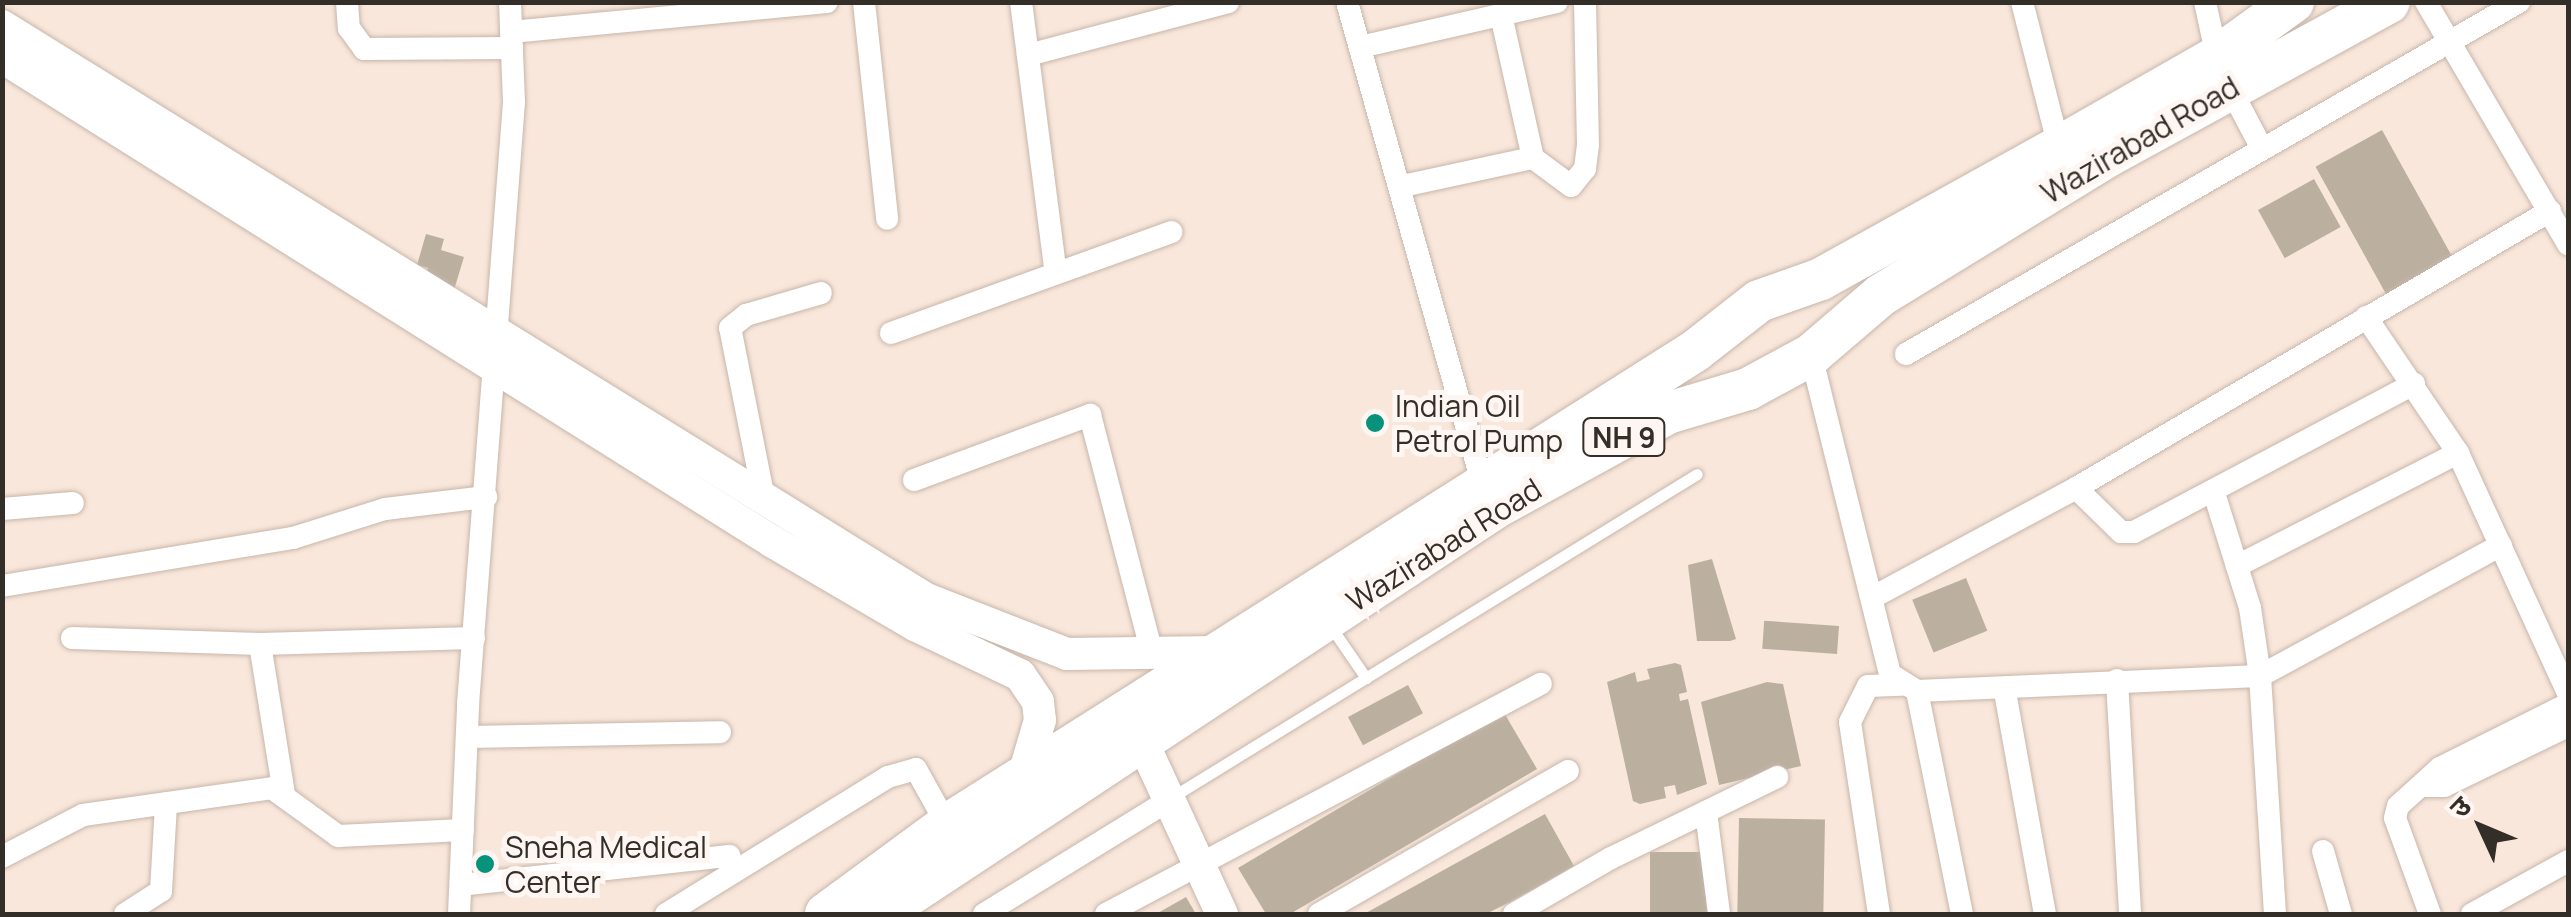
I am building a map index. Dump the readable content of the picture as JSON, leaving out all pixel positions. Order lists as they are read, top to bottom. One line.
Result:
{"streets":{"highway":["Wazirabad Road","NH 9"]},"places":["Indian Oil Petrol Pump","Sneha Medical Center"],"north":"top left"}
